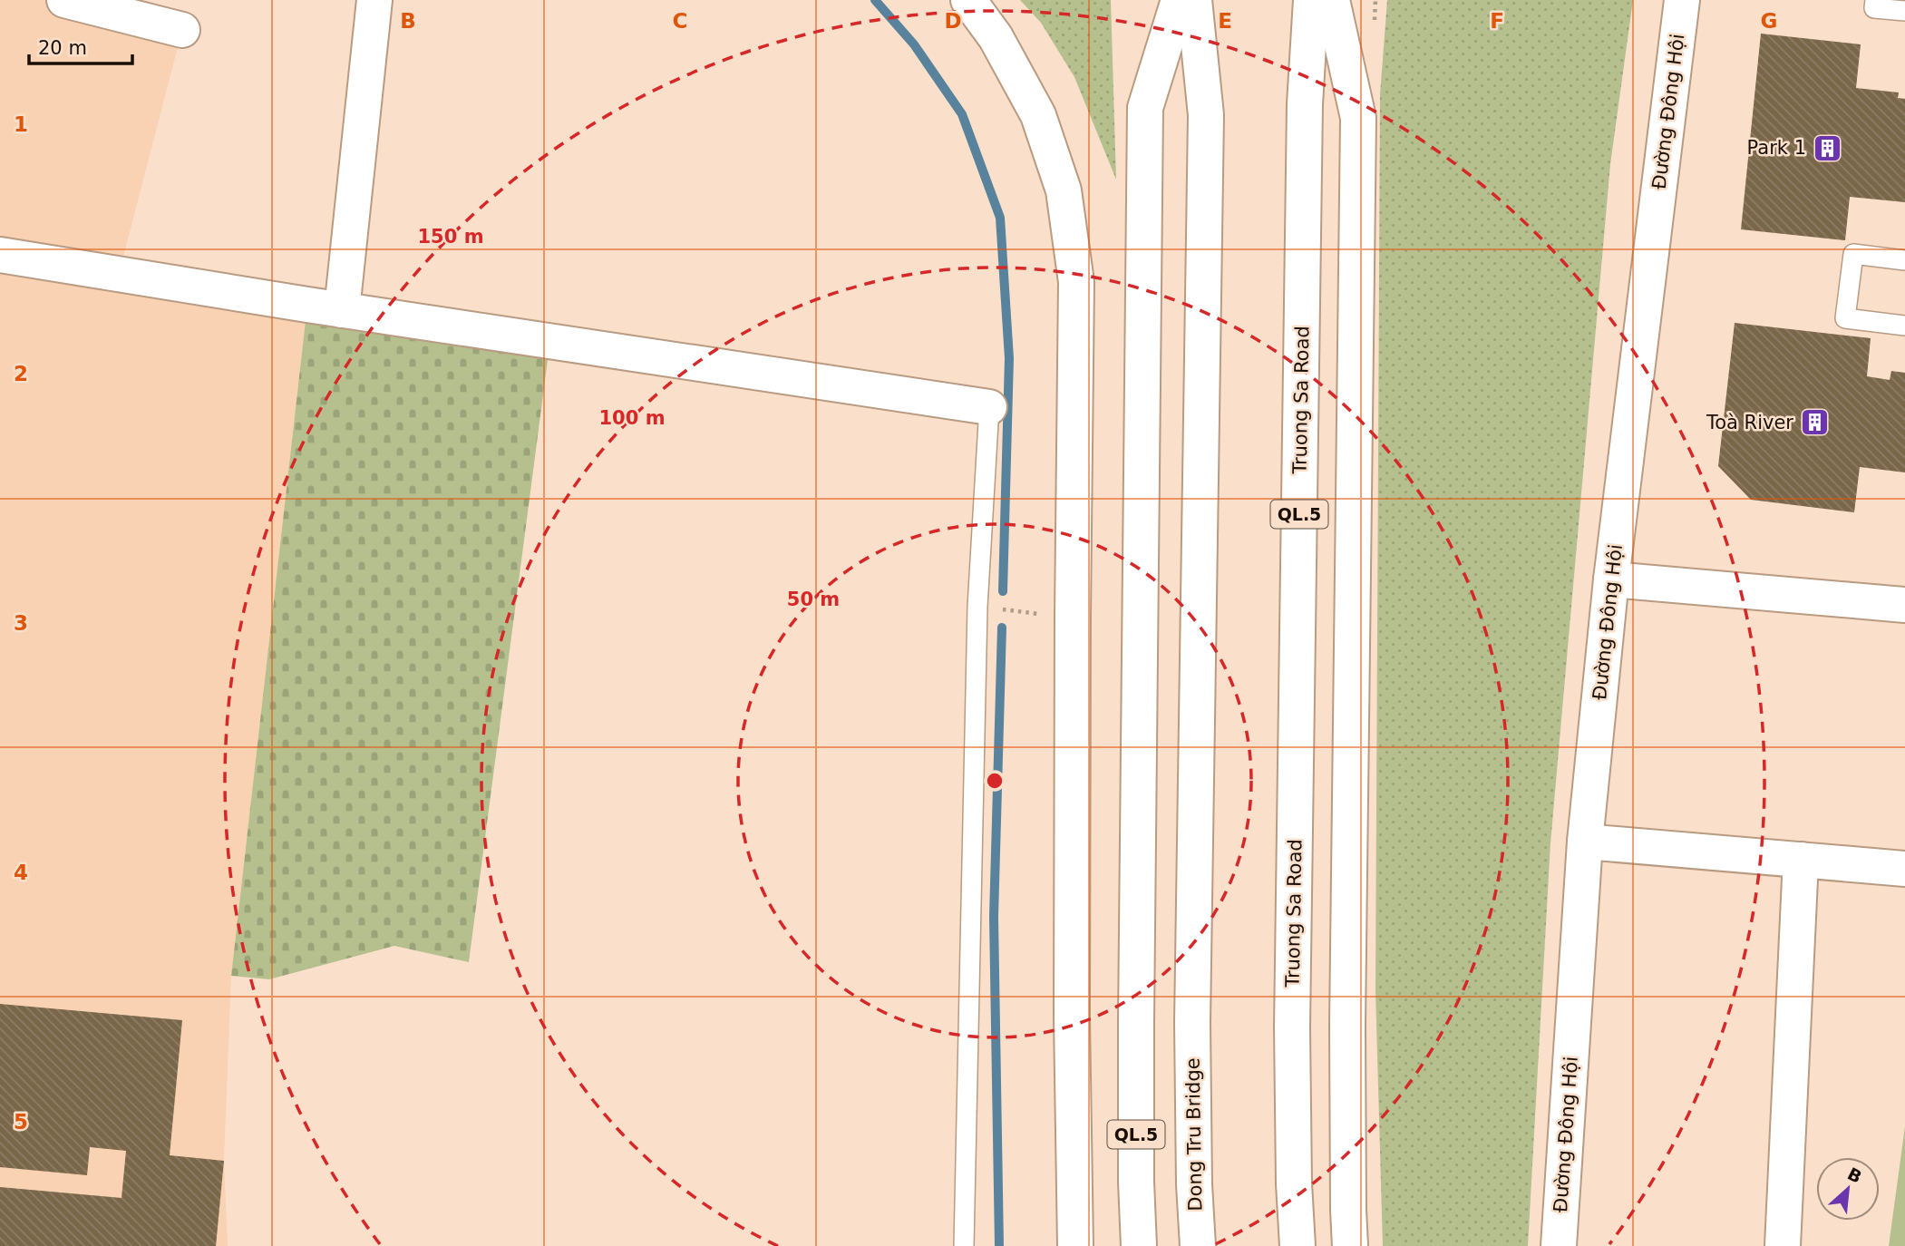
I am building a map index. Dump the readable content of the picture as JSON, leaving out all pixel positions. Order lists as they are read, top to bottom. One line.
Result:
{"streets":{"main road":["Đường Đông Hội","Truong Sa Road","QL.5","Dong Tru Bridge"]},"places":{"building":["Park 1","Toà River"]},"scale_bar":"20 m","north":"top right","grid":{"columns":["B","C","D","E","F","G"],"rows":["1","2","3","4","5"]},"rings":["150 m","100 m","50 m"]}
